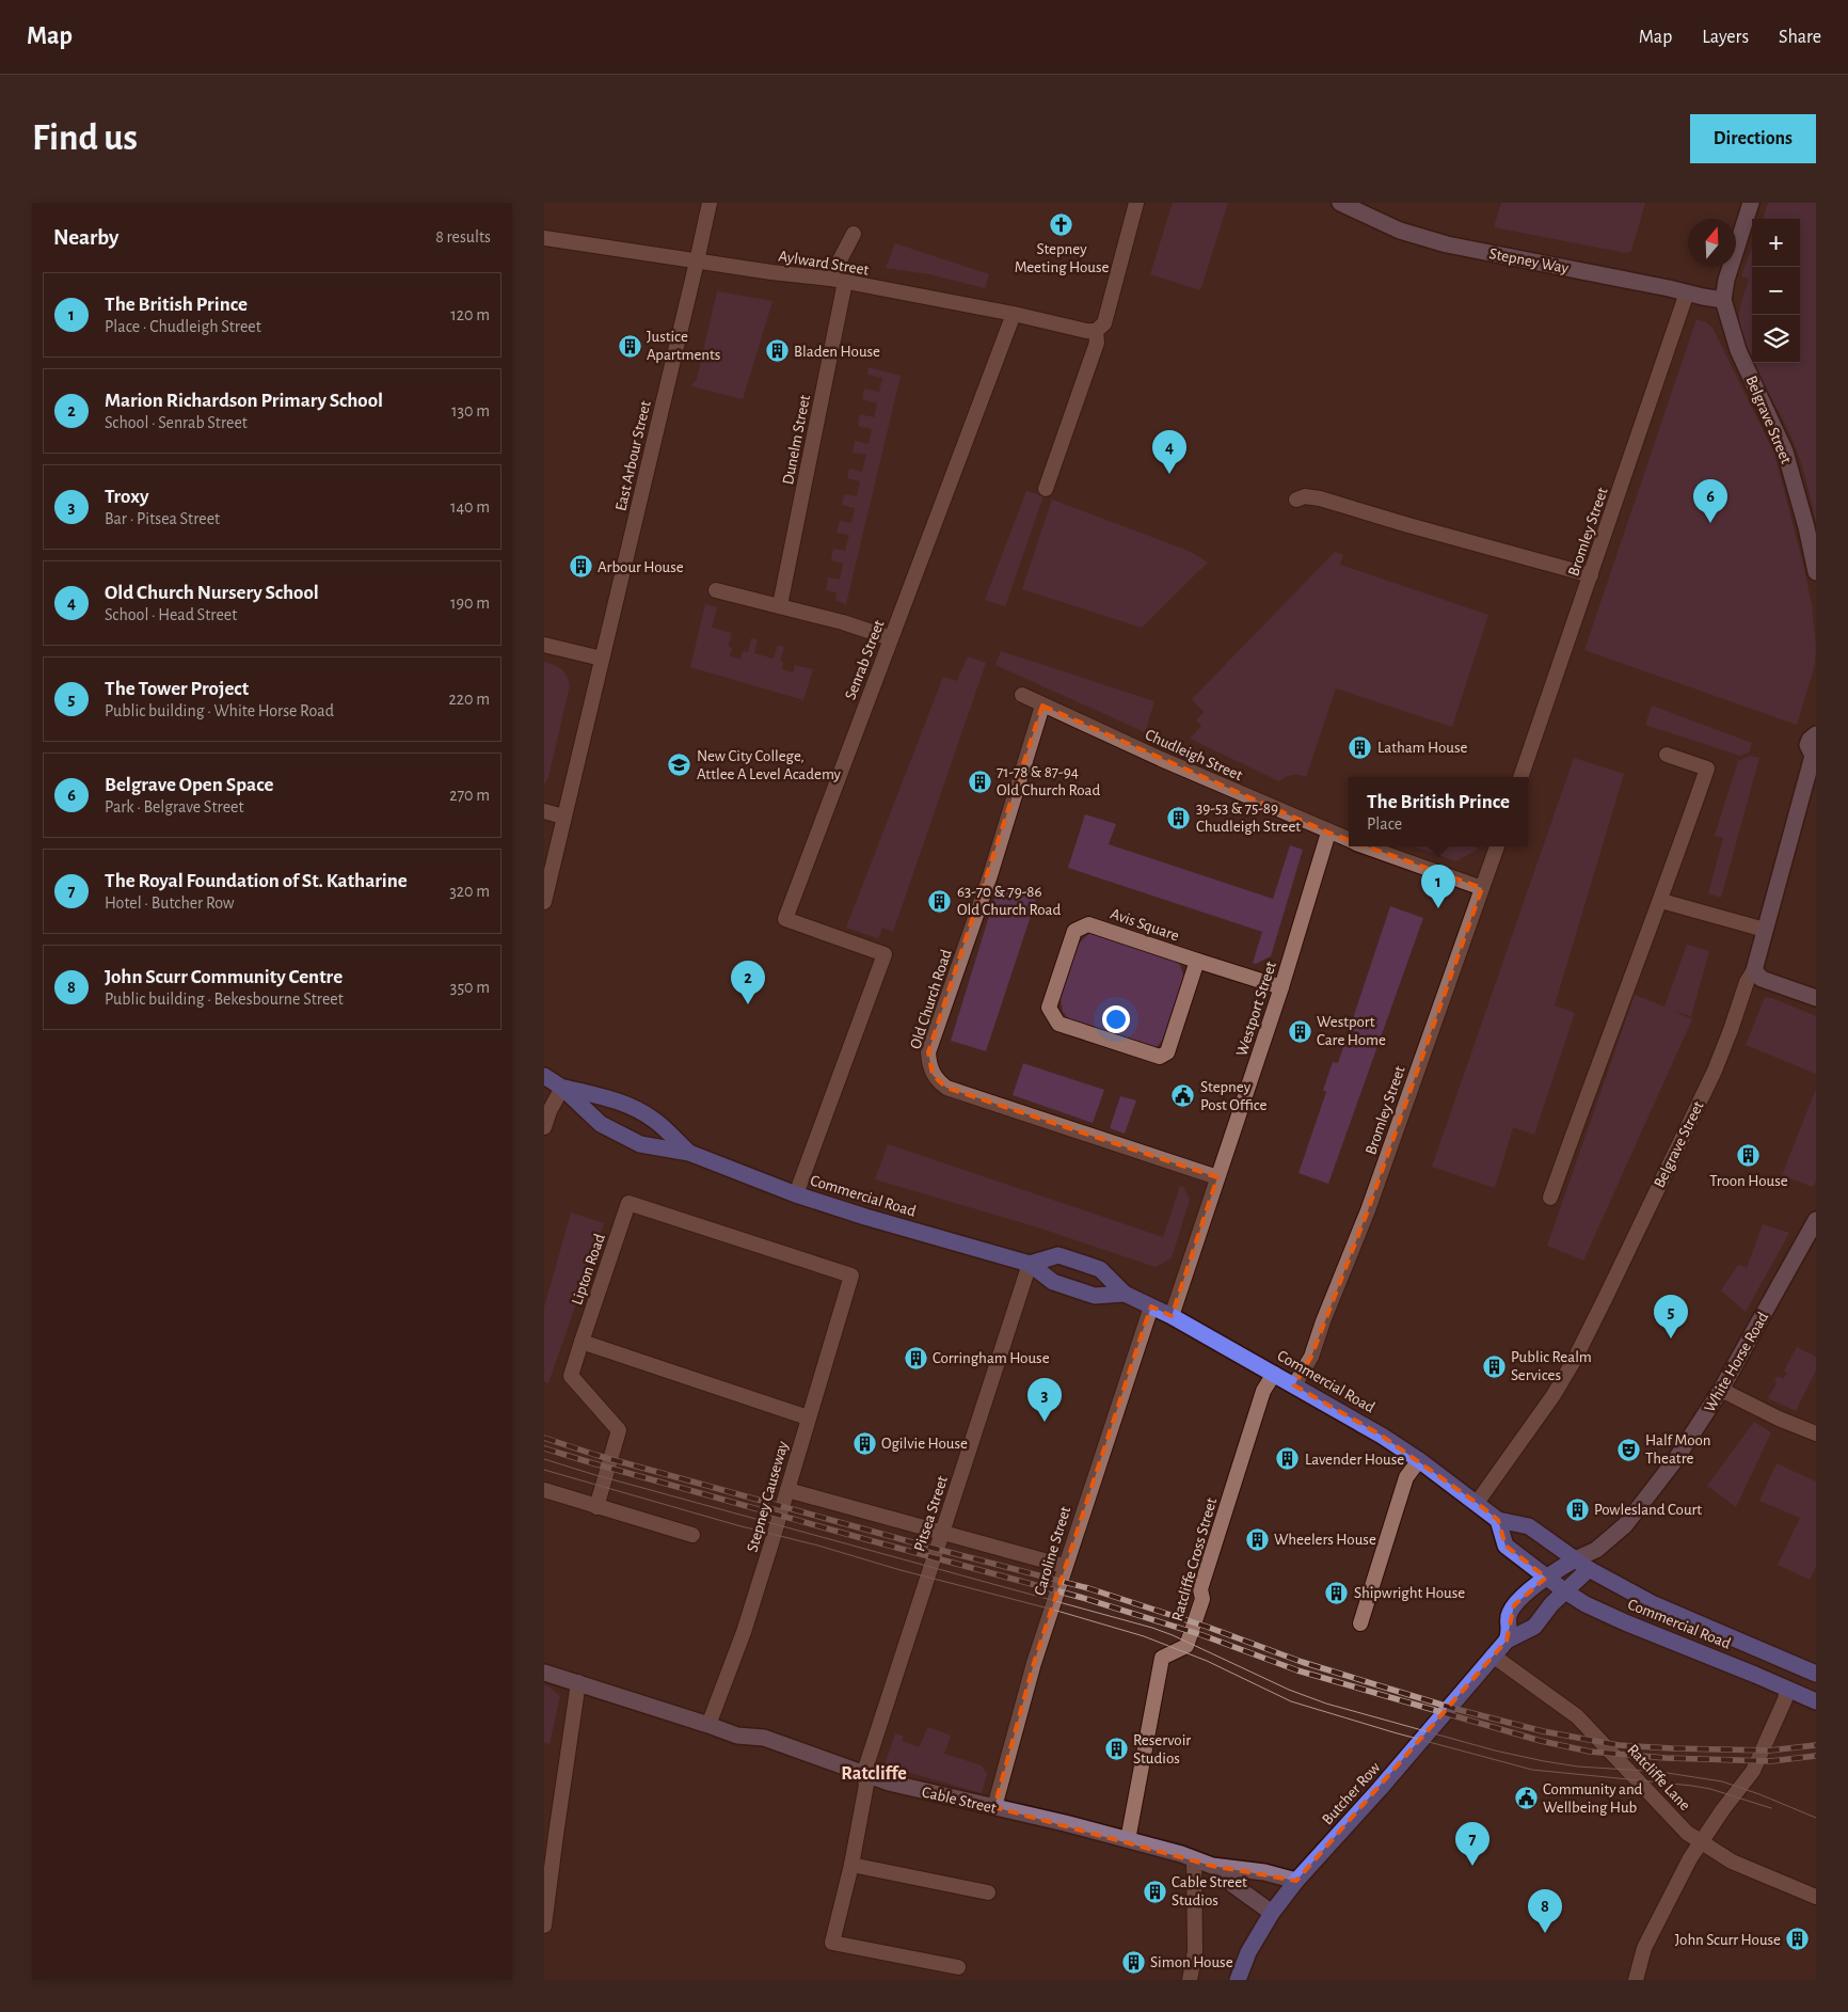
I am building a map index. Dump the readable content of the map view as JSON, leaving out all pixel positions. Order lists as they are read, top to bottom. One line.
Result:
{"streets":{"highway":["Commercial Road","Butcher Row"],"main road":["Stepney Way","Belgrave Street","White Horse Road","Cable Street"],"street":["Aylward Street","Dunelm Street","East Arbour Street","Bromley Street","Senrab Street","Chudleigh Street","Avis Square","Old Church Road","Westport Street","Lipton Road","Stepney Causeway","Pitsea Street","Caroline Street","Ratcliffe Cross Street","Ratcliffe Lane"]},"crossings":[["Stepney Way","Belgrave Street"],["Stepney Way","Bromley Street"],["Aylward Street","Dunelm Street"],["Aylward Street","East Arbour Street"],["Aylward Street","Senrab Street"],["Belgrave Street","Commercial Road"],["Bromley Street","Chudleigh Street"],["Bromley Street","Commercial Road"],["Senrab Street","Commercial Road"],["Chudleigh Street","Old Church Road"],["Chudleigh Street","Westport Street"],["Avis Square","Westport Street"],["Old Church Road","Westport Street"],["Westport Street","Commercial Road"],["Commercial Road","White Horse Road"],["Commercial Road","Pitsea Street"],["Commercial Road","Caroline Street"],["Commercial Road","Ratcliffe Cross Street"],["Commercial Road","Butcher Row"],["Lipton Road","Stepney Causeway"],["Stepney Causeway","Cable Street"],["Pitsea Street","Cable Street"],["Caroline Street","Cable Street"],["Ratcliffe Cross Street","Cable Street"],["Ratcliffe Lane","Butcher Row"],["Butcher Row","Cable Street"]],"districts":["Ratcliffe"],"places":{"church":["Stepney Meeting House"],"building":["Justice Apartments","Bladen House","Arbour House","Latham House","71-78 & 87-94 Old Church Road","39-53 & 75-89 Chudleigh Street","63-70 & 79-86 Old Church Road","Westport Care Home","Troon House","Corringham House","Public Realm Services","Ogilvie House","Lavender House","Powlesland Court","Wheelers House","Shipwright House","Reservoir Studios","Cable Street Studios","John Scurr House","Simon House"],"school or university":["New City College, Attlee A Level Academy"],"public building":["Stepney Post Office","Community and Wellbeing Hub"],"theatre":["Half Moon Theatre"]},"north":"top","page":{"header":"Map","nav":["Map","Layers","Share"],"buttons":"Directions","title":"Find us","heading":["Nearby","8 results"],"map_buttons":["+","−"],"list":[{"mark":"1","name":"The British Prince","note":"Place · Chudleigh Street","value":"120 m"},{"mark":"2","name":"Marion Richardson Primary School","note":"School · Senrab Street","value":"130 m"},{"mark":"3","name":"Troxy","note":"Bar · Pitsea Street","value":"140 m"},{"mark":"4","name":"Old Church Nursery School","note":"School · Head Street","value":"190 m"},{"mark":"5","name":"The Tower Project","note":"Public building · White Horse Road","value":"220 m"},{"mark":"6","name":"Belgrave Open Space","note":"Park · Belgrave Street","value":"270 m"},{"mark":"7","name":"The Royal Foundation of St. Katharine","note":"Hotel · Butcher Row","value":"320 m"},{"mark":"8","name":"John Scurr Community Centre","note":"Public building · Bekesbourne Street","value":"350 m"}],"pins":["4","6","1","2","5","3","7","8"],"popup":["The British Prince","Place"]}}
